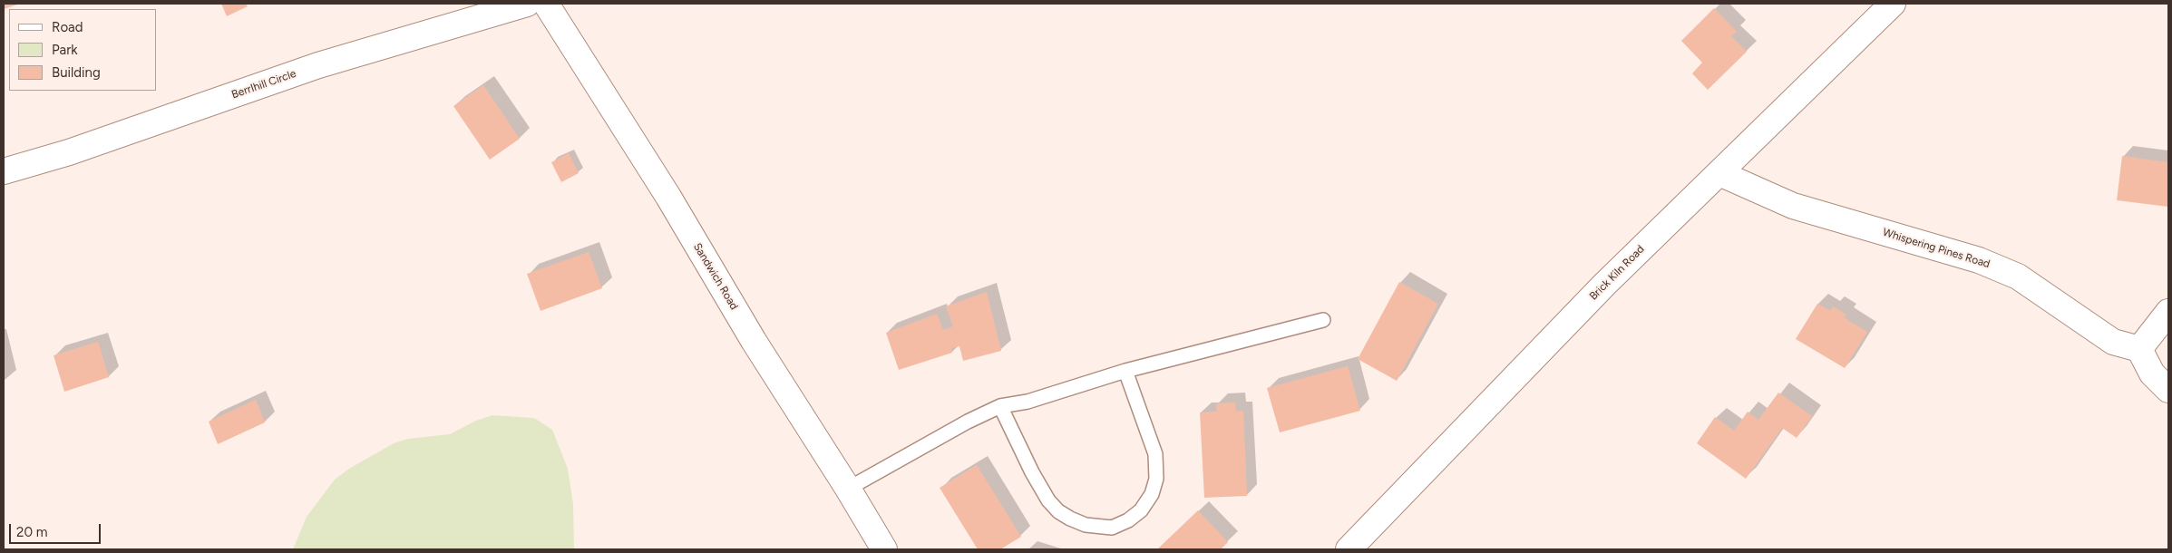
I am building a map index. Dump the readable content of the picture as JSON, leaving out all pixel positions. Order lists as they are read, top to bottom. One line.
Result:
{"streets":{"main road":["BerrIhill Circle","Whispering Pines Road","Brick Kiln Road","Sandwich Road"]},"crossings":[["Whispering Pines Road","Brick Kiln Road"]],"legend":["Road","Park","Building"],"scale_bar":"20 m"}
